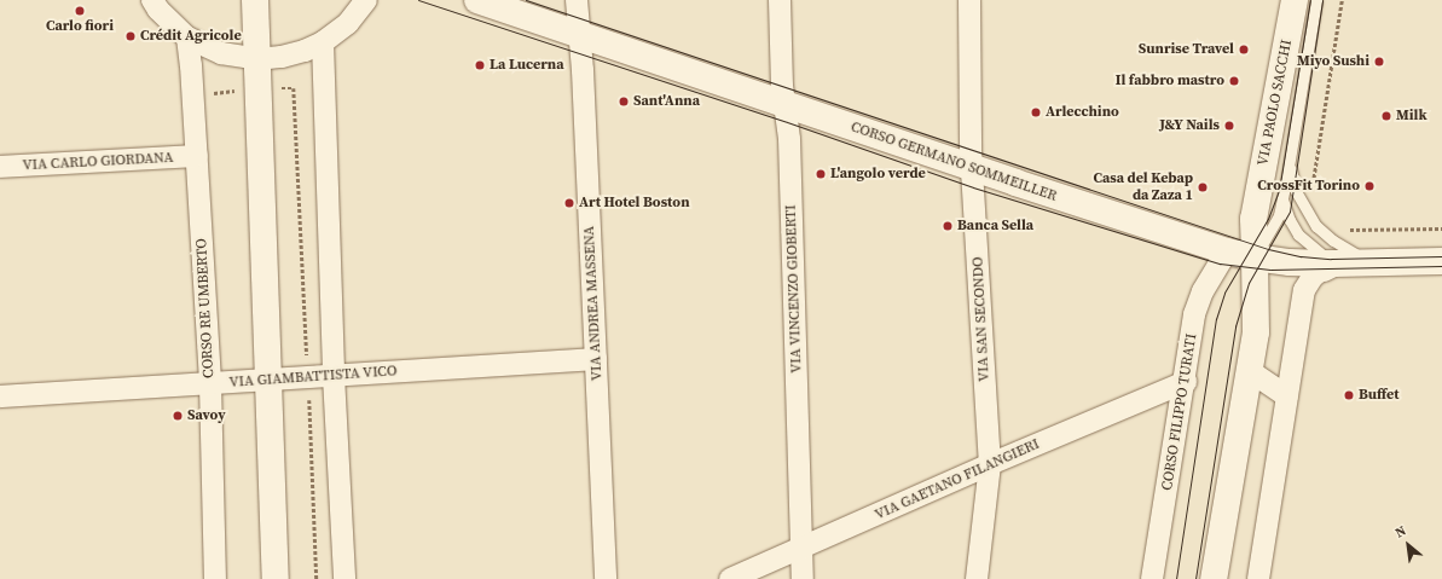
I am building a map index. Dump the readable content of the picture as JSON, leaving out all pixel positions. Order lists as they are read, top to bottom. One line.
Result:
{"streets":{"main road":["VIA PAOLO SACCHI","CORSO GERMANO SOMMEILLER"],"street":["VIA CARLO GIORDANA","VIA VINCENZO GIOBERTI","VIA ANDREA MASSENA","CORSO RE UMBERTO","VIA SAN SECONDO","VIA GIAMBATTISTA VICO","CORSO FILIPPO TURATI","VIA GAETANO FILANGIERI"]},"crossings":[["VIA PAOLO SACCHI","CORSO GERMANO SOMMEILLER"],["VIA CARLO GIORDANA","CORSO RE UMBERTO"],["CORSO GERMANO SOMMEILLER","VIA VINCENZO GIOBERTI"],["CORSO GERMANO SOMMEILLER","VIA ANDREA MASSENA"],["CORSO GERMANO SOMMEILLER","VIA SAN SECONDO"],["CORSO GERMANO SOMMEILLER","CORSO FILIPPO TURATI"],["VIA VINCENZO GIOBERTI","VIA GAETANO FILANGIERI"],["VIA ANDREA MASSENA","VIA GIAMBATTISTA VICO"],["CORSO RE UMBERTO","VIA GIAMBATTISTA VICO"],["VIA SAN SECONDO","VIA GAETANO FILANGIERI"],["CORSO FILIPPO TURATI","VIA GAETANO FILANGIERI"]],"places":["Carlo fiori","Crédit Agricole","Sunrise Travel","Miyo Sushi","La Lucerna","Il fabbro mastro","Sant'Anna","Arlecchino","Milk","J&Y Nails","L'angolo verde","CrossFit Torino","Casa del Kebap da Zaza 1","Art Hotel Boston","Banca Sella","Buffet","Savoy"],"north":"top left"}
